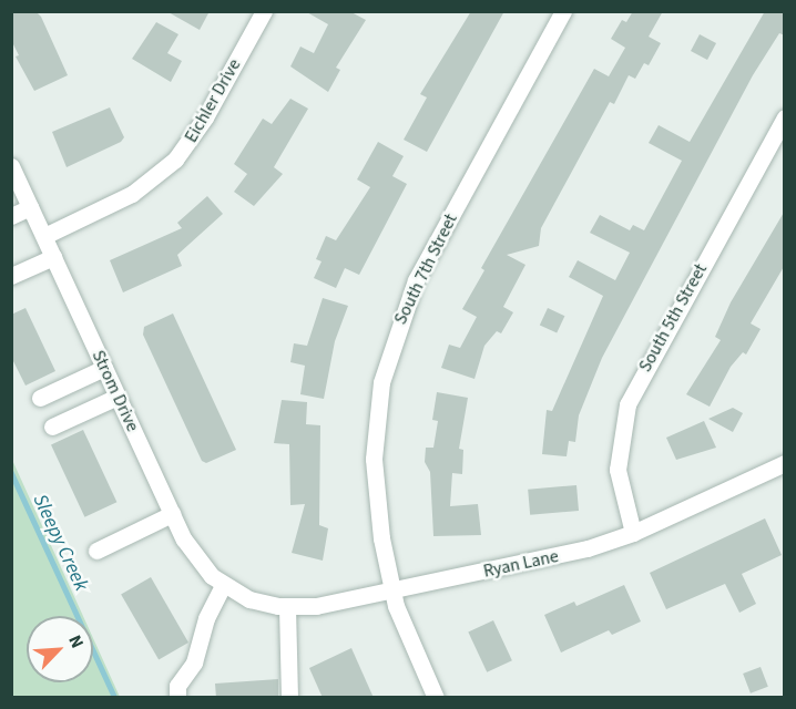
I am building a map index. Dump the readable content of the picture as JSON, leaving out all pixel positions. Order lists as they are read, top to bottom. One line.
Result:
{"streets":{"street":["Eichler Drive","South 7th Street","South 5th Street","Strom Drive","Ryan Lane"]},"crossings":[["Eichler Drive","Strom Drive"],["South 7th Street","Ryan Lane"],["South 5th Street","Ryan Lane"],["Strom Drive","Ryan Lane"]],"water":["Sleepy Creek"],"north":"top right"}
